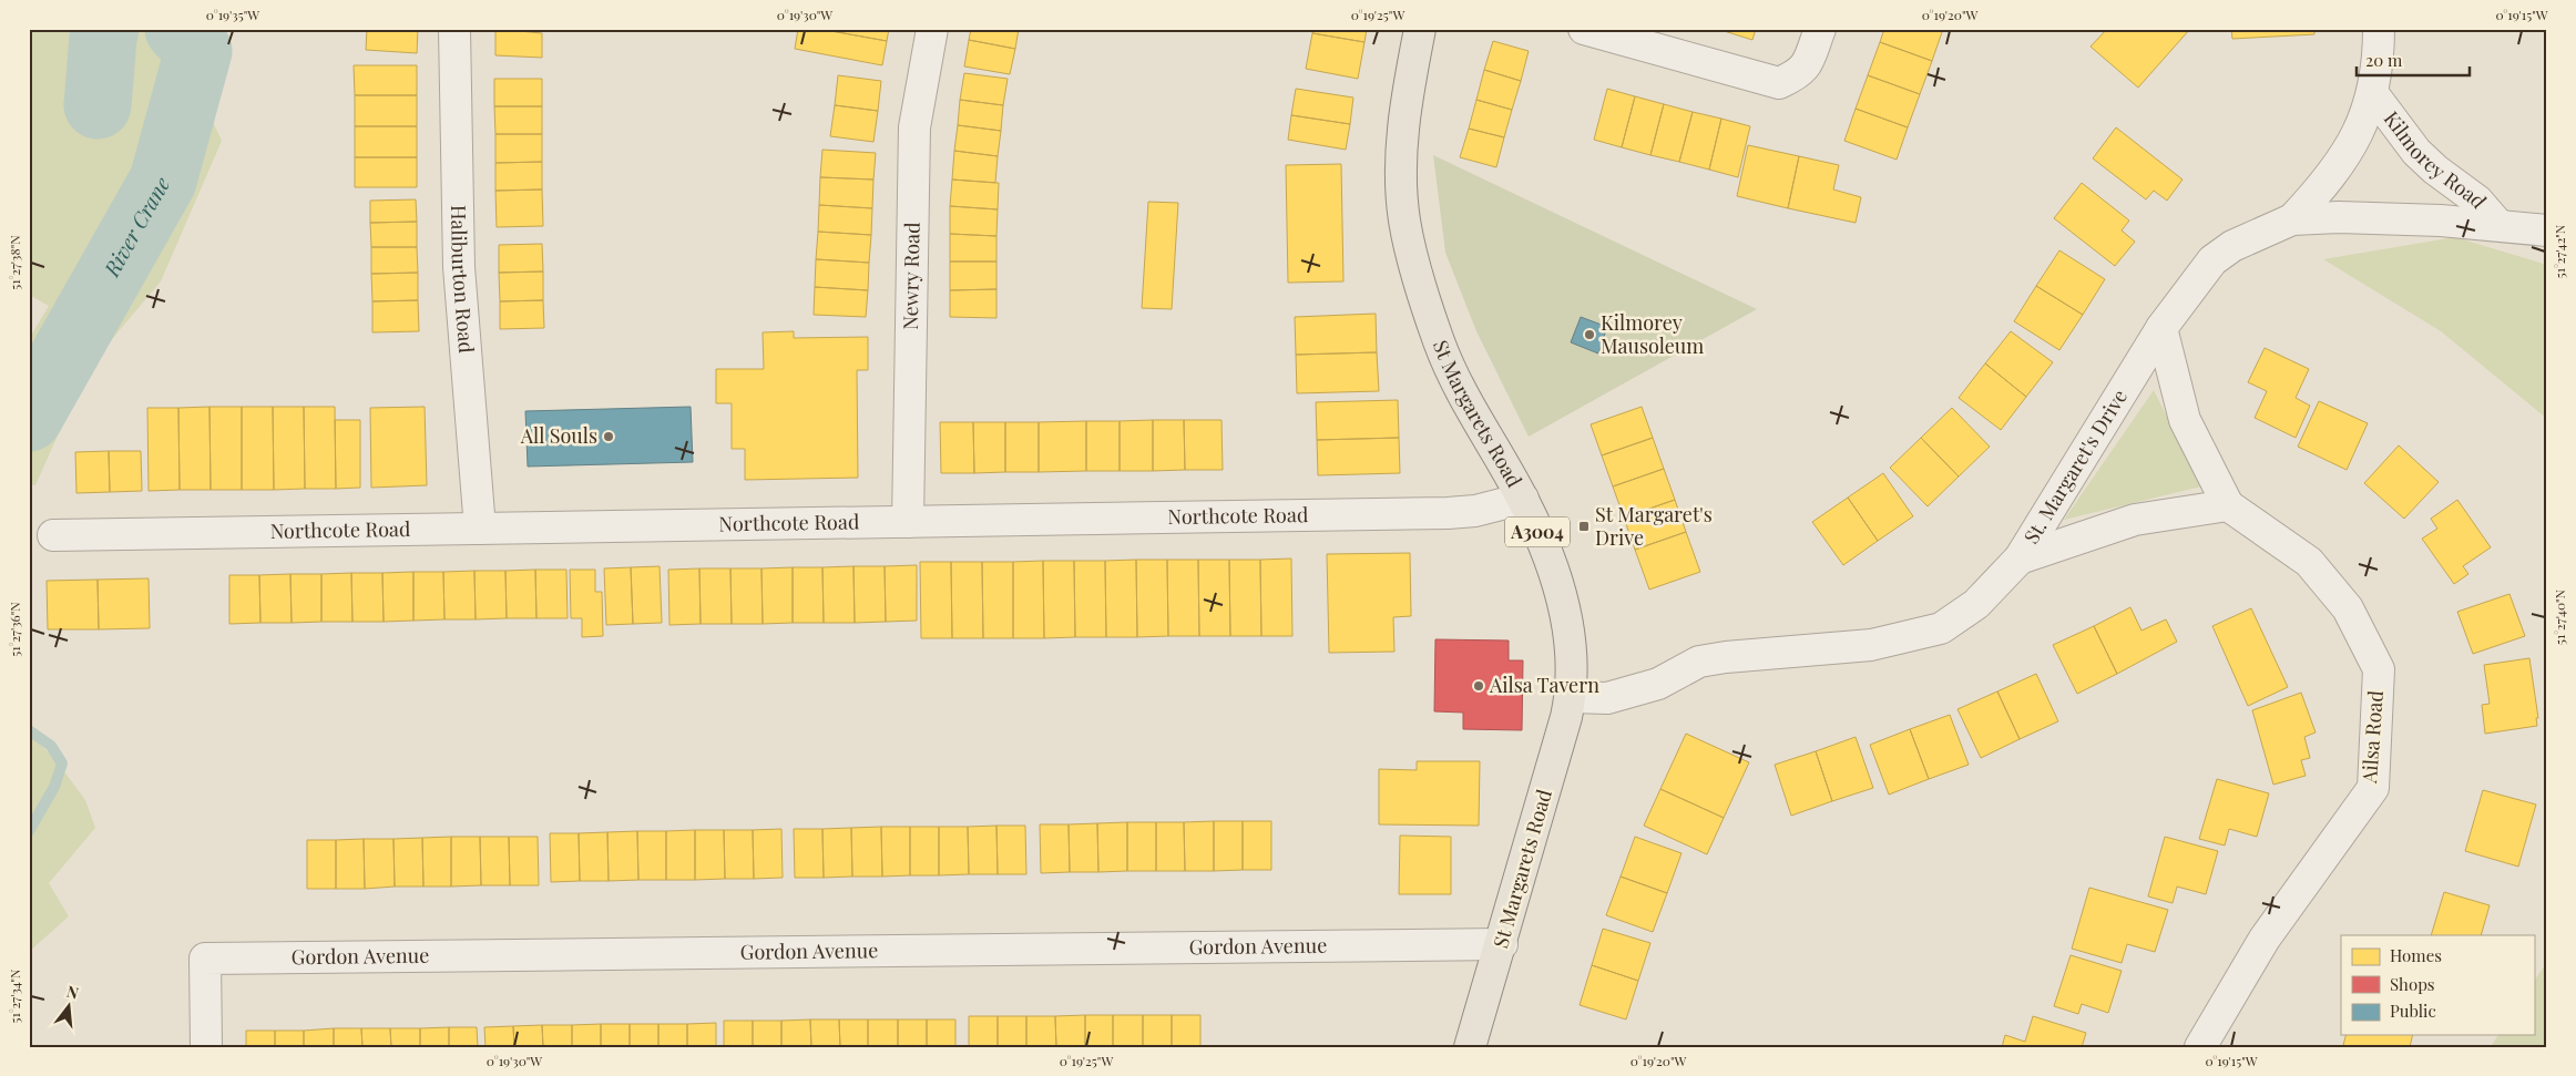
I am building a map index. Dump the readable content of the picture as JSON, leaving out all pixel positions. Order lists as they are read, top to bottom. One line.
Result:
{"streets":{"main road":["St Margarets Road","A3004"],"street":["Kilmorey Road","Newry Road","Haliburton Road","St. Margaret's Drive","Northcote Road","Ailsa Road","Gordon Avenue"]},"crossings":[["Kilmorey Road","St. Margaret's Drive"],["Newry Road","Northcote Road"],["Haliburton Road","Northcote Road"],["St Margarets Road","St. Margaret's Drive"],["St Margarets Road","Northcote Road"],["St Margarets Road","Gordon Avenue"],["St. Margaret's Drive","Ailsa Road"]],"water":["River Crane"],"places":{"other":["Kilmorey Mausoleum","All Souls","Ailsa Tavern"],"transit":["St Margaret's Drive"]},"legend":["Homes","Shops","Public"],"scale_bar":"20 m","north":"top","coordinates":["0°19'35\"W","0°19'30\"W","0°19'25\"W","0°19'20\"W","0°19'15\"W","51°27'42\"N","51°27'38\"N","51°27'40\"N","51°27'36\"N","51°27'34\"N"]}
